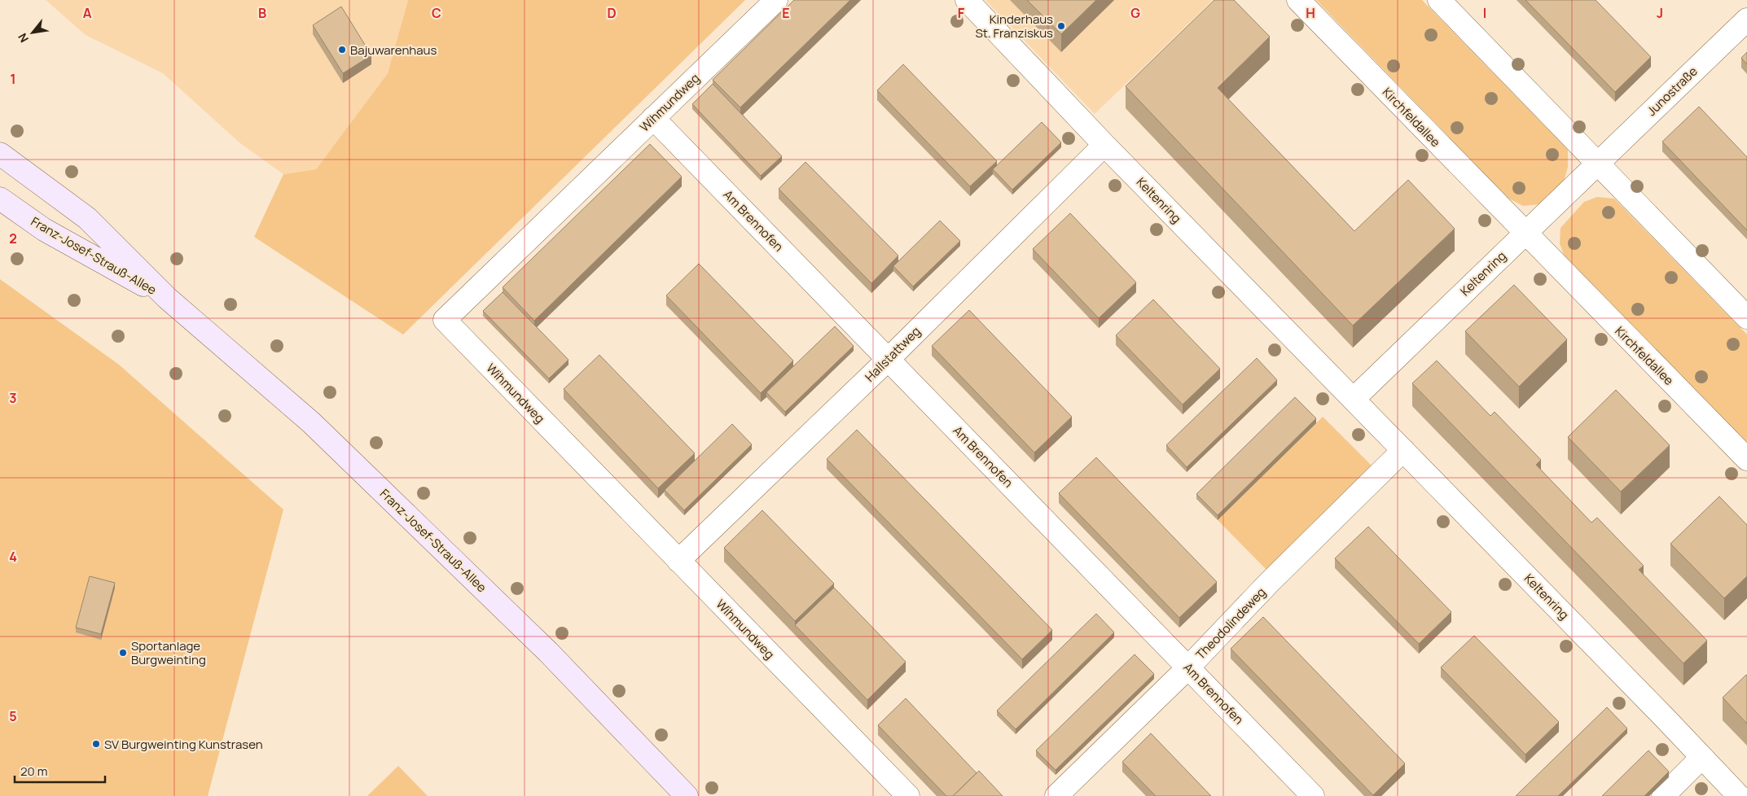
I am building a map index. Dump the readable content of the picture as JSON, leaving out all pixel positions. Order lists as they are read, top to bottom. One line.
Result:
{"streets":{"street":["Junostraße","Wihmundweg","Kirchfeldallee","Keltenring","Am Brennofen","Franz-Josef-Strauß-Allee","Hallstattweg","Theodolindeweg"]},"crossings":[["Wihmundweg","Am Brennofen"],["Wihmundweg","Hallstattweg"],["Kirchfeldallee","Keltenring"],["Keltenring","Hallstattweg"],["Keltenring","Theodolindeweg"],["Am Brennofen","Hallstattweg"],["Am Brennofen","Theodolindeweg"]],"places":["Kinderhaus St. Franziskus","Bajuwarenhaus","Sportanlage Burgweinting","SV Burgweinting Kunstrasen"],"scale_bar":"20 m","north":"bottom left","grid":{"columns":["A","B","C","D","E","F","G","H","I","J"],"rows":["1","2","3","4","5"]}}
